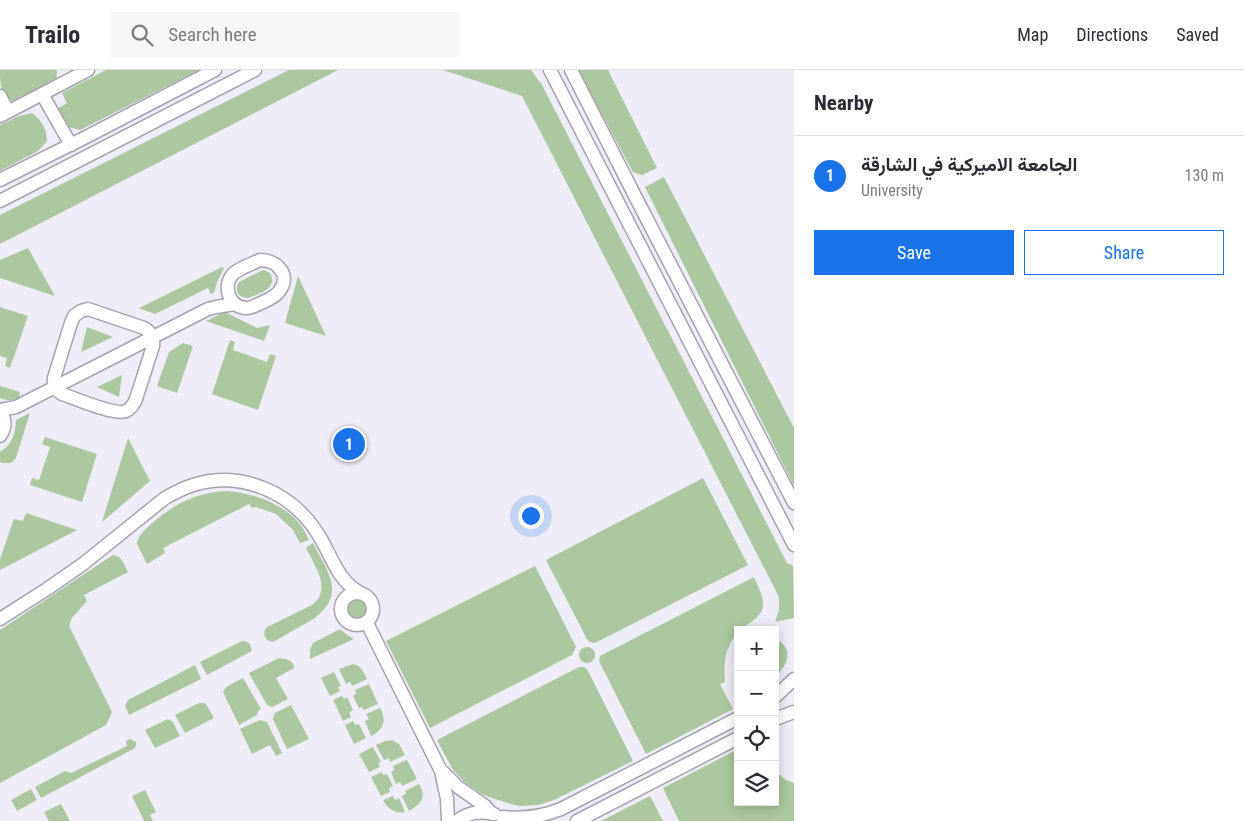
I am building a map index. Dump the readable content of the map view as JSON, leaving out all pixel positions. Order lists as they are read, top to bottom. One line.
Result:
{"page":{"header":"Trailo","search":"Search here","nav":["Map","Directions","Saved"],"heading":"Nearby","list":[{"mark":"1","name":"الجامعة الاميركية في الشارقة","note":"University","value":"130 m"}],"buttons":["Save","Share"],"pins":"1","map_buttons":["+","−"]}}
